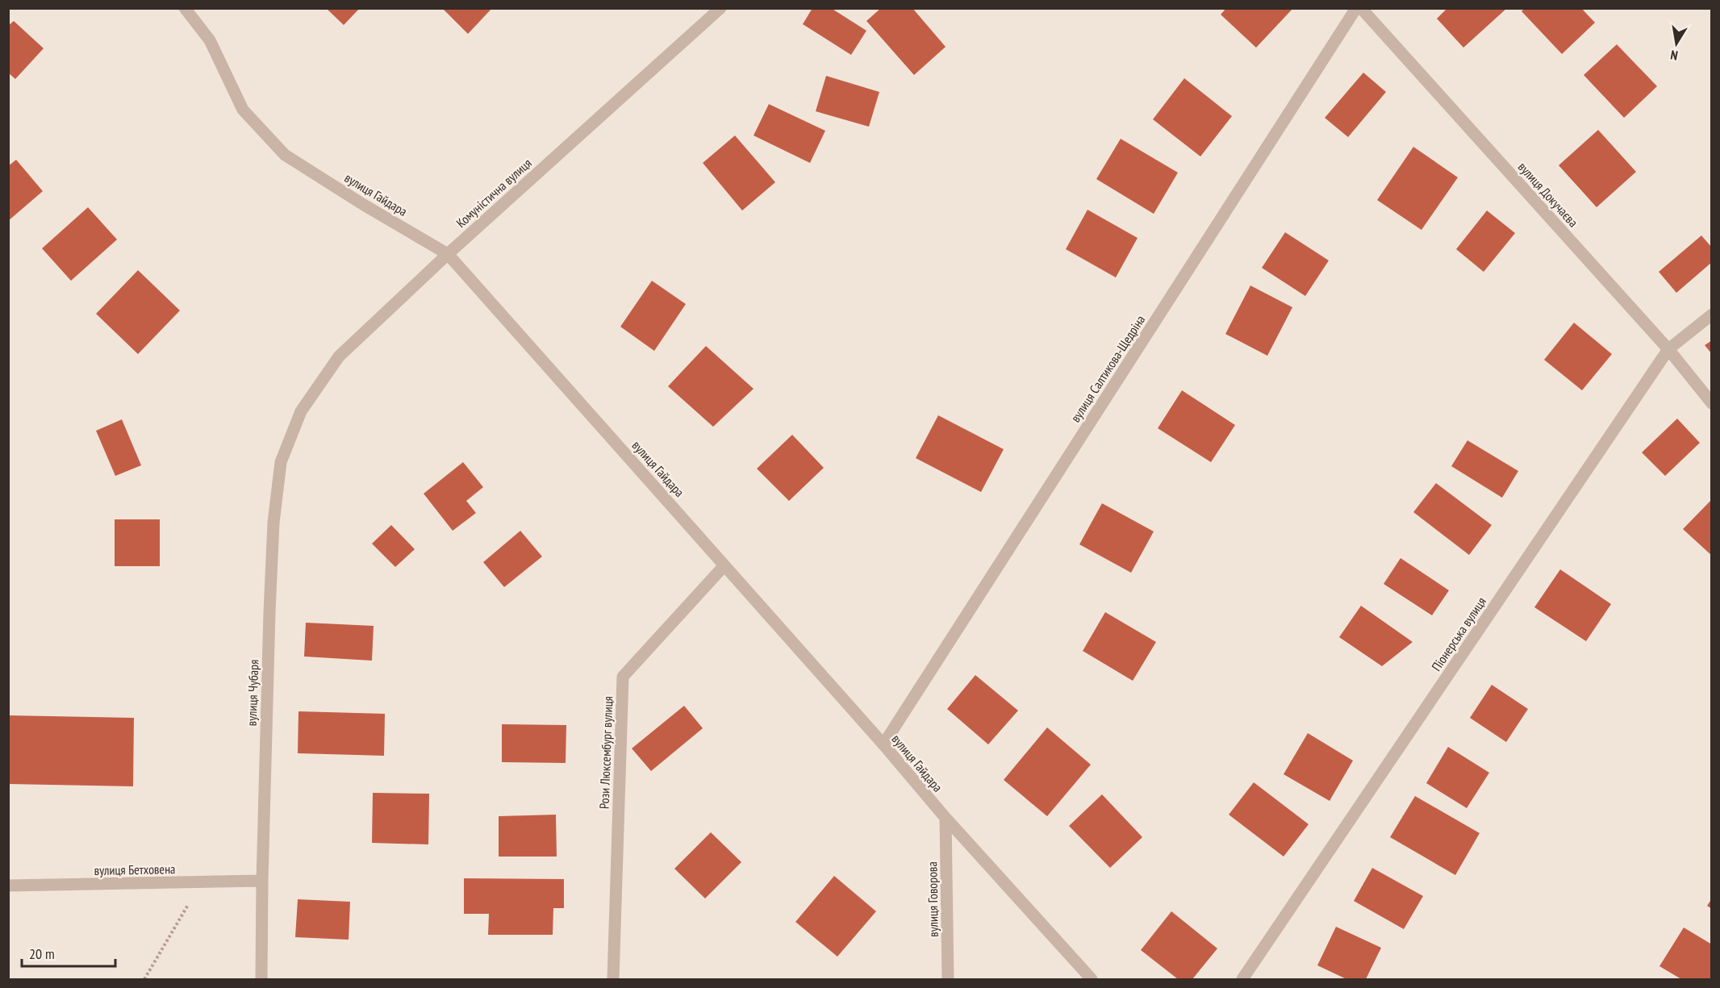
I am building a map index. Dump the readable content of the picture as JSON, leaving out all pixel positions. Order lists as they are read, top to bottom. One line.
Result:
{"streets":{"street":["Комуністична вулиця","вулиця Гайдара","вулиця Докучаєва","вулиця Салтикова-Щедріна","Піонерська вулиця","вулиця Чубаря","Рози Люксембург вулиця","вулиця Бетховена","вулиця Говорова"]},"crossings":[["Комуністична вулиця","вулиця Гайдара"],["Комуністична вулиця","вулиця Чубаря"],["вулиця Гайдара","вулиця Салтикова-Щедріна"],["вулиця Гайдара","Рози Люксембург вулиця"],["вулиця Гайдара","вулиця Говорова"],["вулиця Докучаєва","Піонерська вулиця"],["вулиця Чубаря","вулиця Бетховена"]],"scale_bar":"20 m","north":"bottom"}
